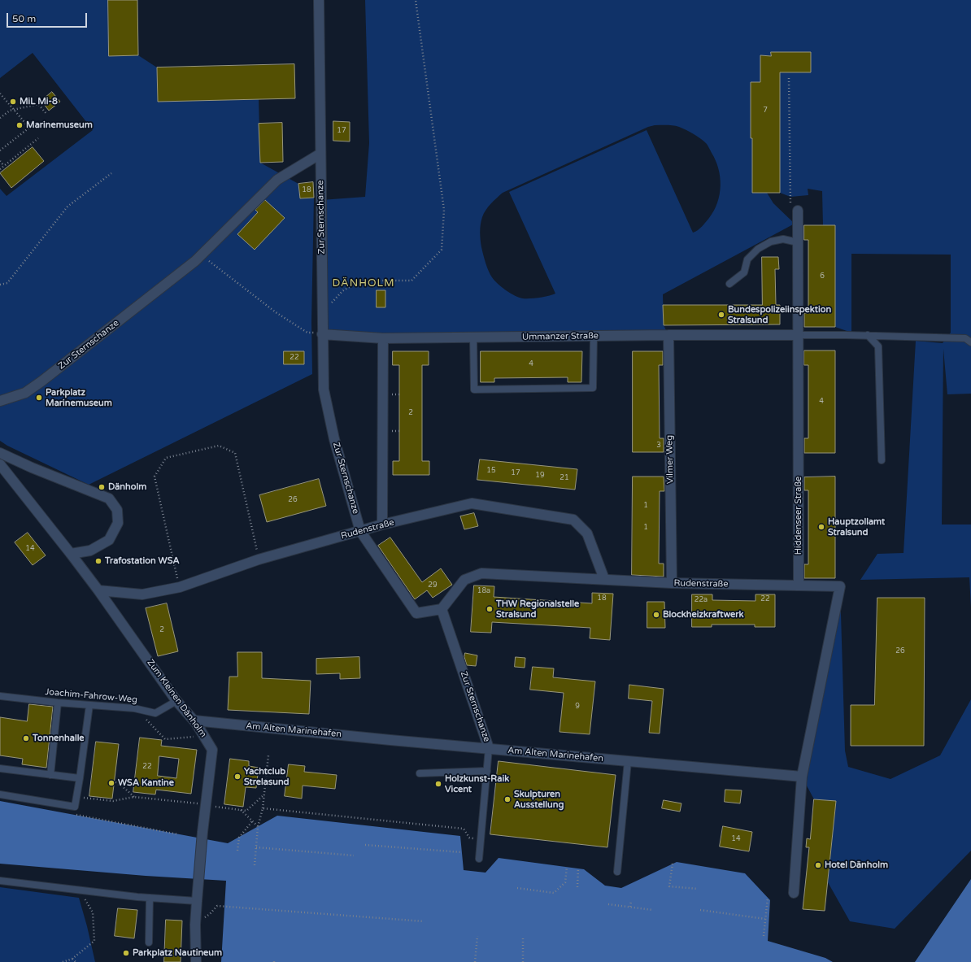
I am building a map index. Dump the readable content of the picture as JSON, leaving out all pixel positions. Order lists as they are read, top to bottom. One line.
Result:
{"streets":{"street":["Zur Sternschanze","Ummanzer Straße","Vilmer Weg","Hiddenseer Straße","Rudenstraße","Zum Kleinen Dänholm","Am Alten Marinehafen"],"lane":["Joachim-Fahrow-Weg"]},"crossings":[["Zur Sternschanze","Ummanzer Straße"],["Zur Sternschanze","Rudenstraße"],["Zur Sternschanze","Am Alten Marinehafen"],["Ummanzer Straße","Vilmer Weg"],["Ummanzer Straße","Hiddenseer Straße"],["Vilmer Weg","Rudenstraße"],["Hiddenseer Straße","Rudenstraße"],["Rudenstraße","Zum Kleinen Dänholm"],["Joachim-Fahrow-Weg","Zum Kleinen Dänholm"],["Zum Kleinen Dänholm","Am Alten Marinehafen"]],"districts":["DÄNHOLM"],"places":["MiL Mi-8","Marinemuseum","Bundespolizeiinspektion Stralsund","Parkplatz Marinemuseum","Dänholm","Hauptzollamt Stralsund","Trafostation WSA","THW Regionalstelle Stralsund","Blockheizkraftwerk","Tonnenhalle","Yachtclub Strelasund","WSA Kantine","Holzkunst-Raik Vicent","Skulpturen Ausstellung","Hotel Dänholm","Parkplatz Nautineum"],"house_numbers":["7","17","18","6","22","4","4","2","3","15","17","19","21","26","1","1","14","29","18a","18","22","22a","2","26","9","22","14"],"scale_bar":"50 m"}
